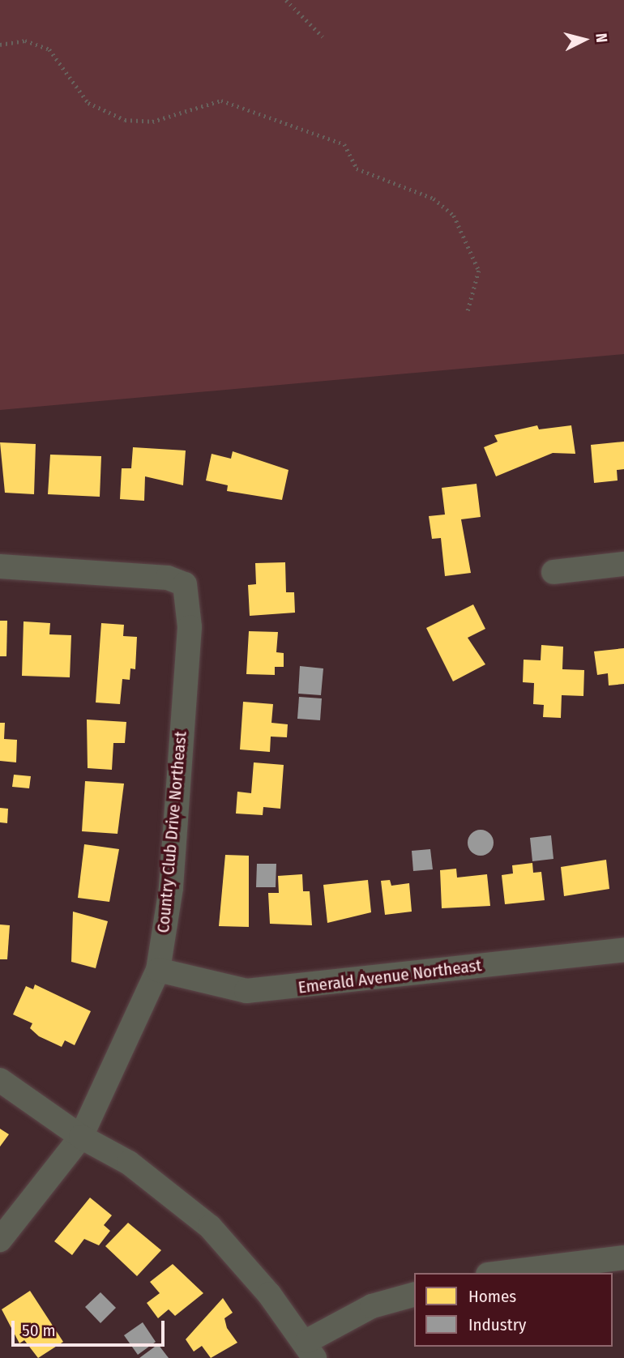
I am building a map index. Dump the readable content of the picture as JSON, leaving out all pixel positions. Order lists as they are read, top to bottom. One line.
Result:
{"streets":{"street":["Country Club Drive Northeast","Emerald Avenue Northeast"]},"crossings":[["Country Club Drive Northeast","Emerald Avenue Northeast"]],"legend":["Homes","Industry"],"scale_bar":"50 m","north":"right"}
